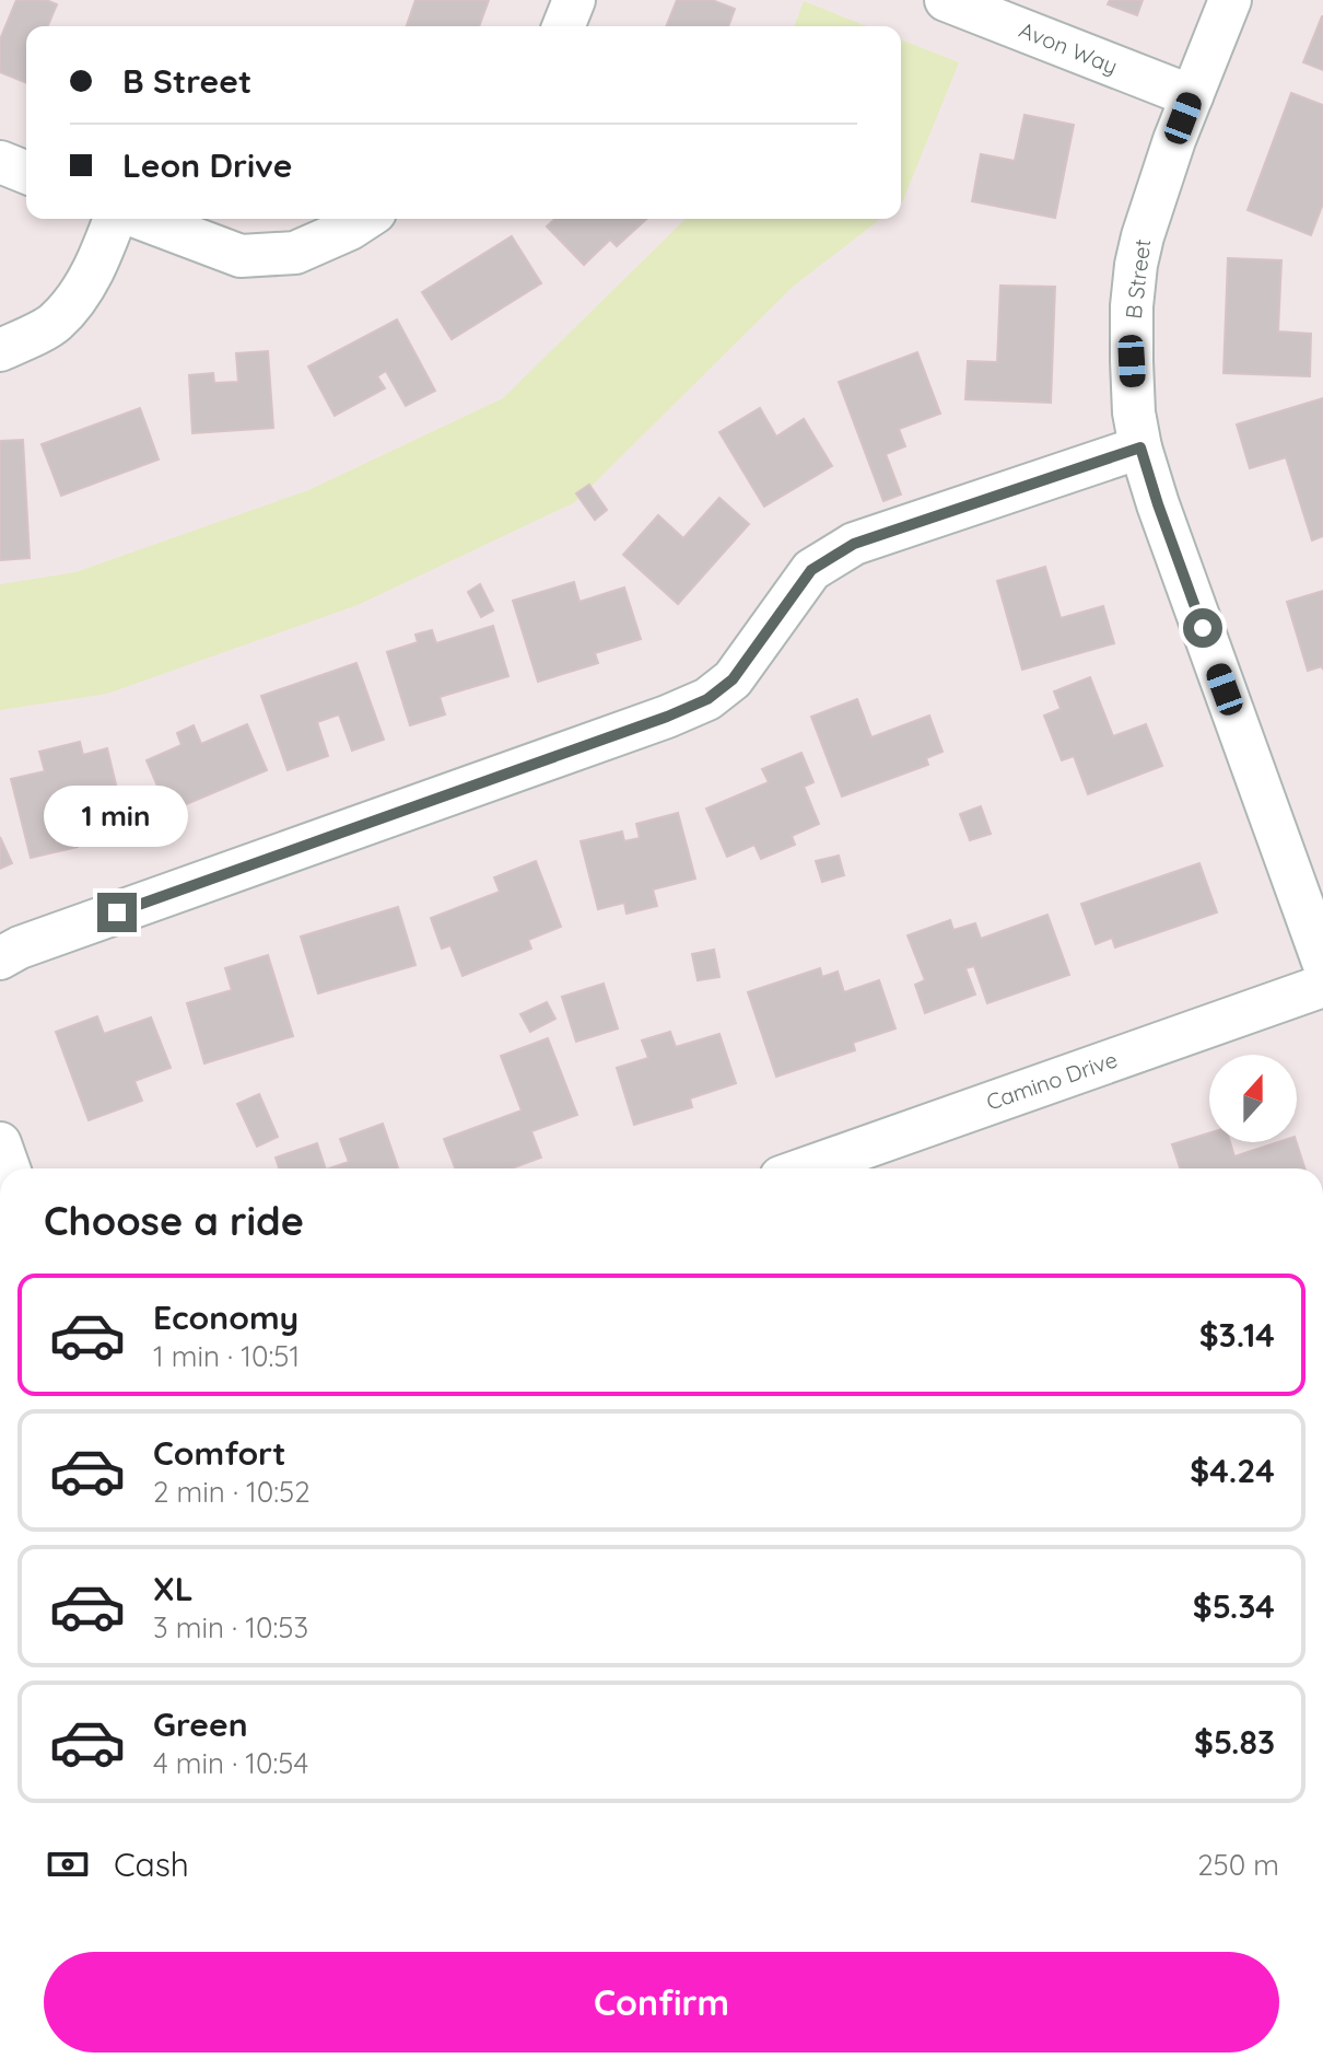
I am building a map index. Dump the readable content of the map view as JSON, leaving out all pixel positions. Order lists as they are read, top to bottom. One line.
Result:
{"streets":{"street":["Avon Way","B Street","Camino Drive"]},"crossings":[["Avon Way","B Street"]],"north":"top","page":{"banner":["B Street","Leon Drive"],"bubble":"1 min","heading":"Choose a ride","list":[{"name":"Economy","note":"1 min · 10:51","value":"$3.14"},{"name":"Comfort","note":"2 min · 10:52","value":"$4.24"},{"name":"XL","note":"3 min · 10:53","value":"$5.34"},{"name":"Green","note":"4 min · 10:54","value":"$5.83"}],"pay":["Cash","250 m"],"buttons":"Confirm"}}
